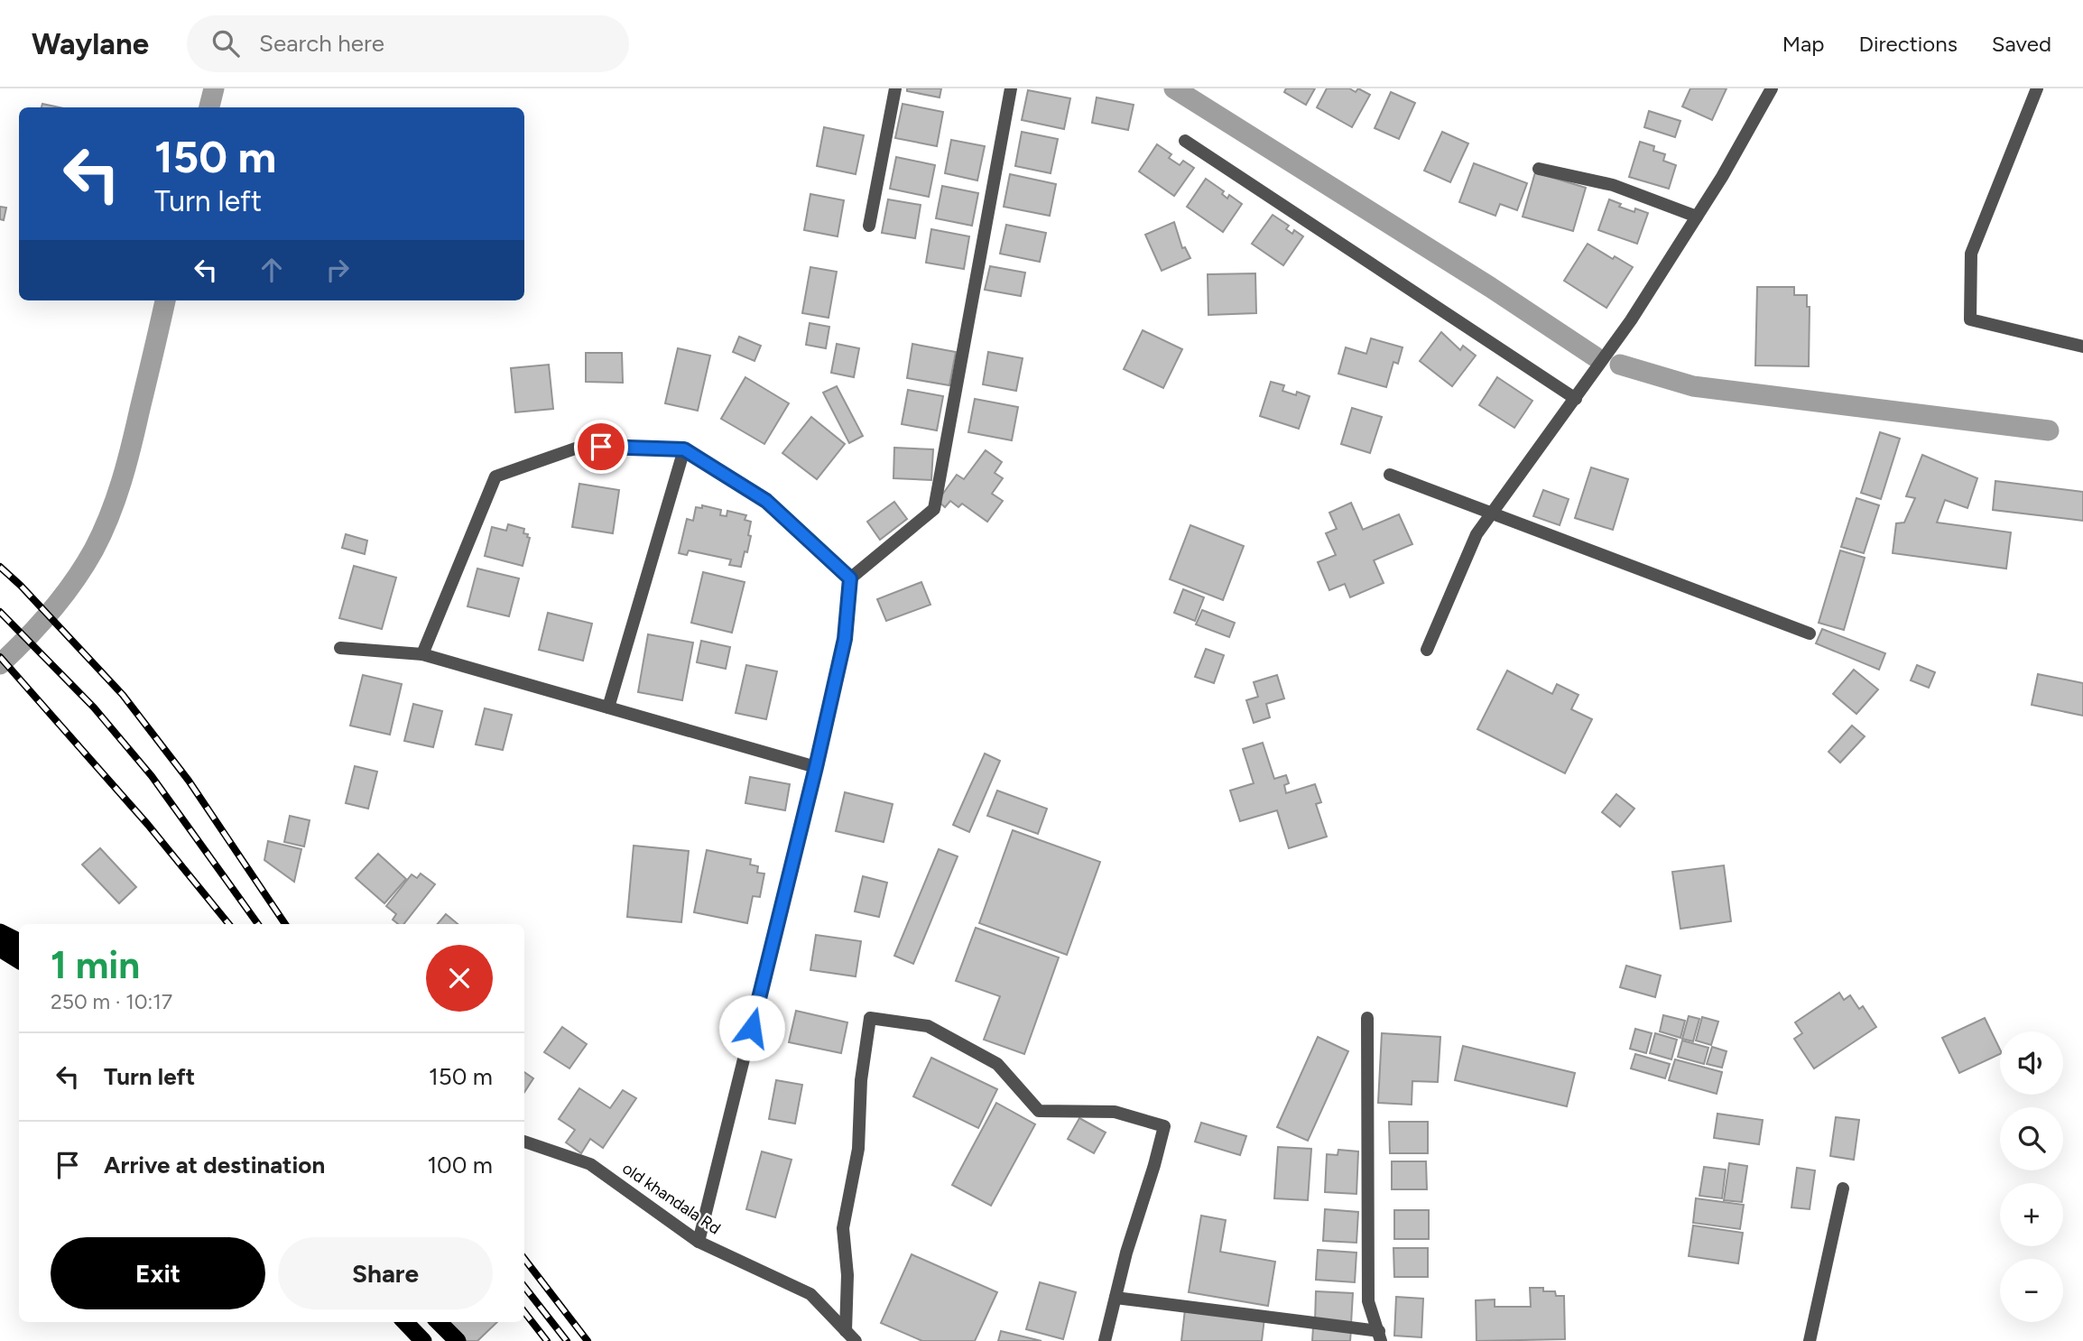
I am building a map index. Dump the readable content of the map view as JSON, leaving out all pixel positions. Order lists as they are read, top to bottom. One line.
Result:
{"streets":{"street":["old khandala Rd"]},"page":{"header":"Waylane","search":"Search here","nav":["Map","Directions","Saved"],"turn":["150 m","Turn left"],"heading":["1 min","250 m · 10:17"],"map_buttons":["+","−"],"list":[{"name":"Turn left","value":"150 m"},{"name":"Arrive at destination","value":"100 m"}],"buttons":["Exit","Share"]}}
